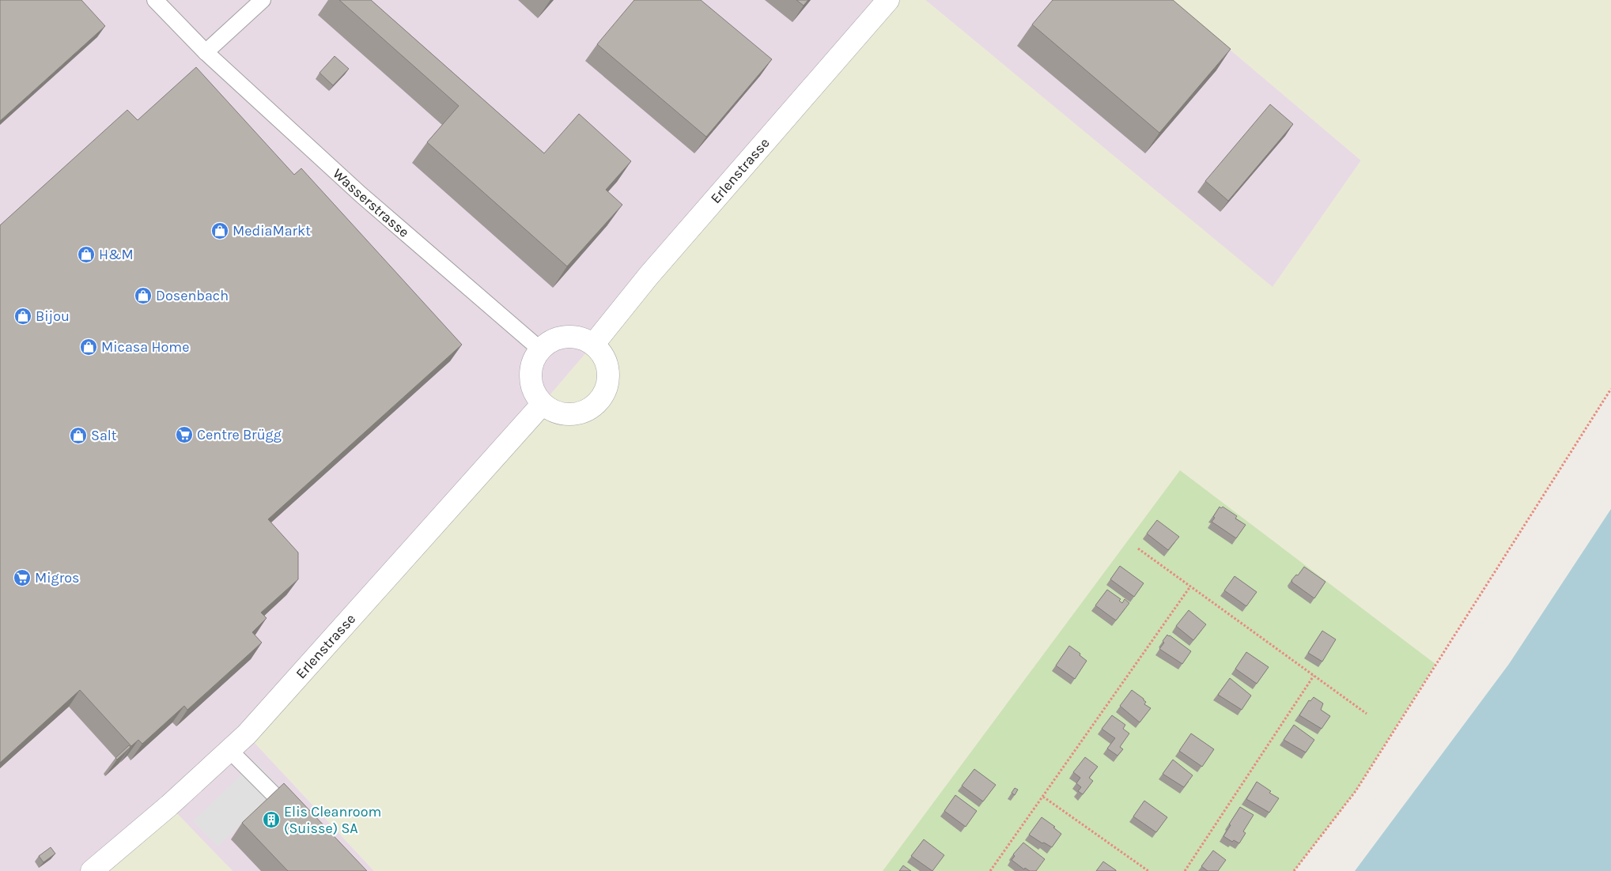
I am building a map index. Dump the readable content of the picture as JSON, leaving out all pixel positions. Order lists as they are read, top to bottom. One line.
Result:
{"streets":{"street":["Erlenstrasse"],"lane":["Wasserstrasse"]},"crossings":[["Erlenstrasse","Wasserstrasse"]],"places":{"shop":["MediaMarkt","H&M","Dosenbach","Bijou","Micasa Home","Salt"],"supermarket":["Centre Brügg","Migros"],"building":["Elis Cleanroom (Suisse) SA"]}}
